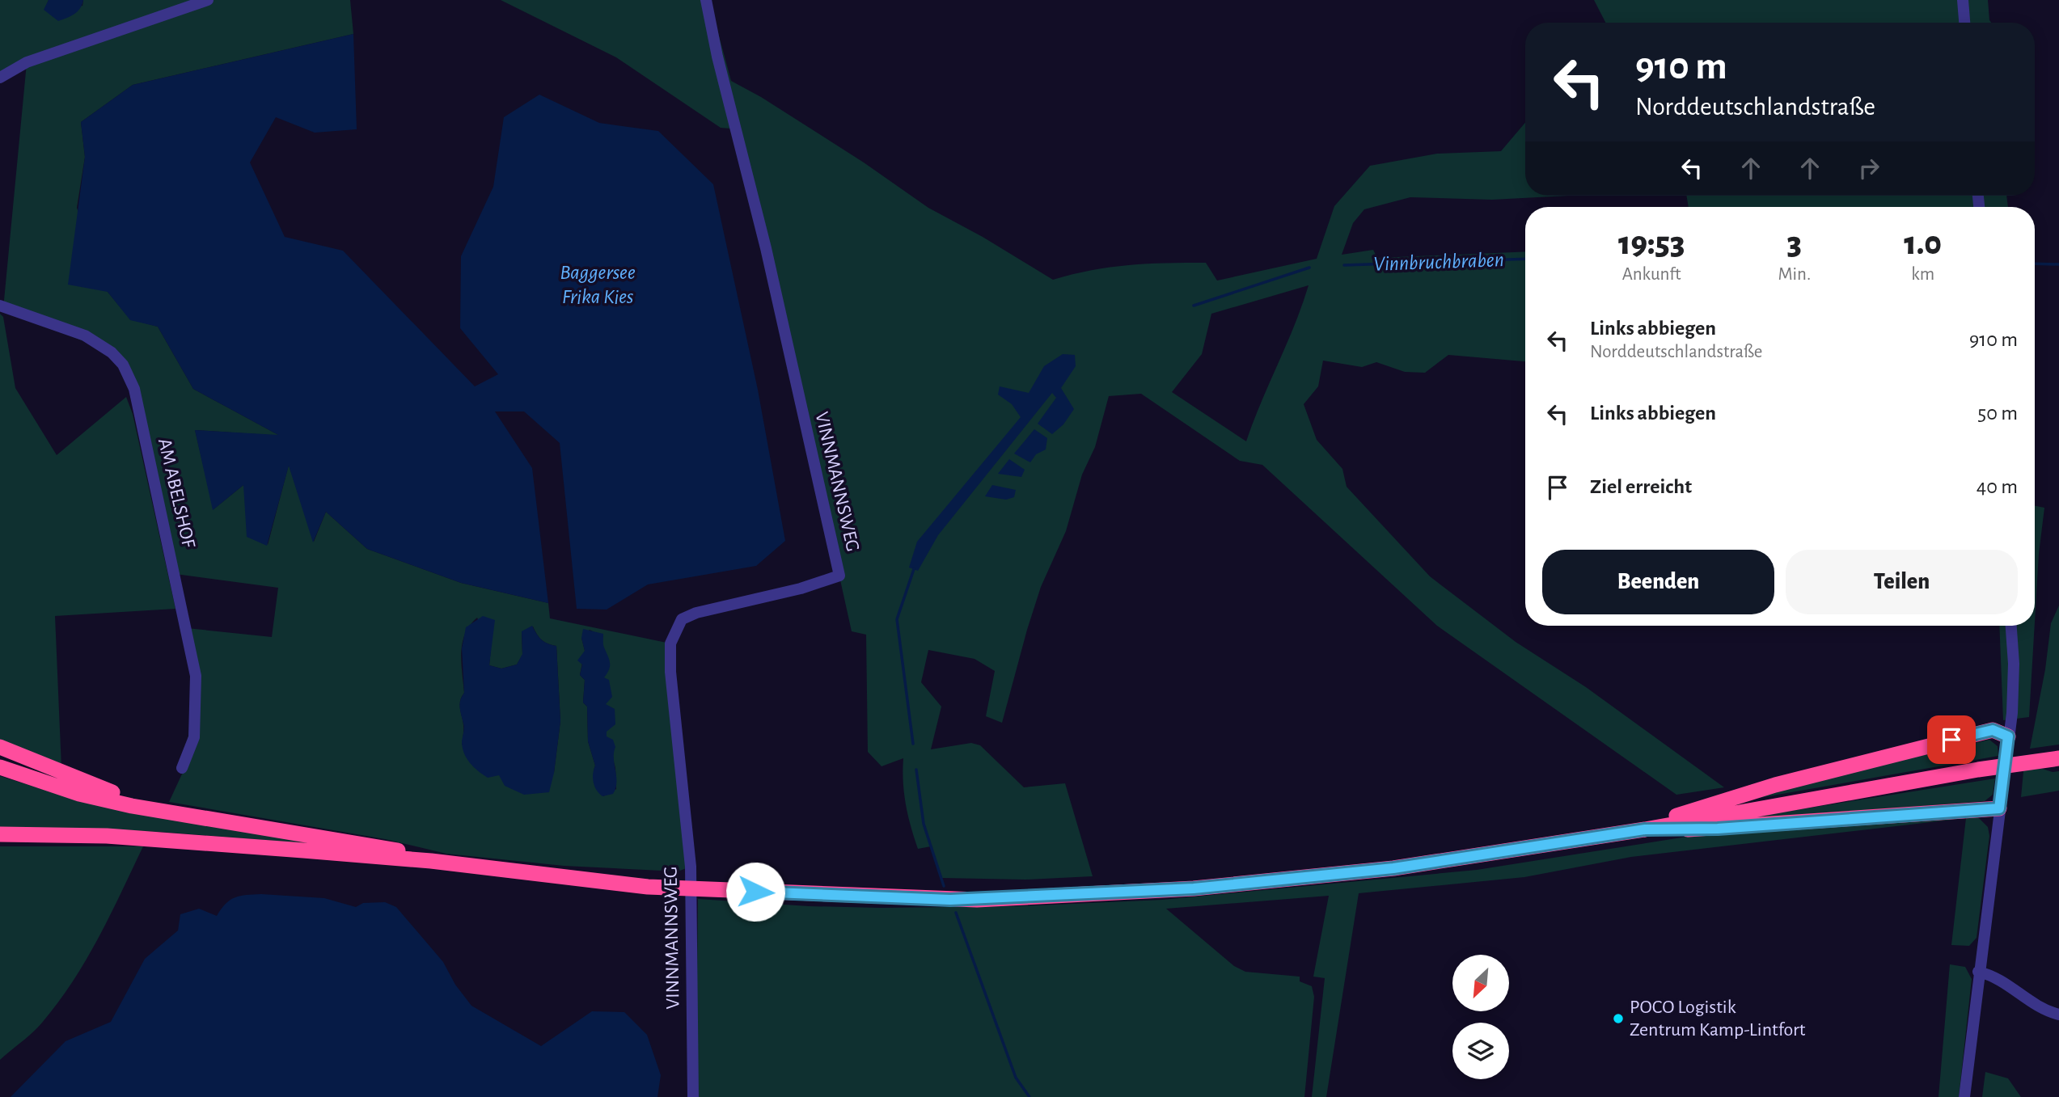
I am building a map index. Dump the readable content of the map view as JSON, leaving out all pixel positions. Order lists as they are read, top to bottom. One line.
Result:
{"streets":{"street":["VINNMANNSWEG","AM ABELSHOF"]},"water":["Vinnbruchbraben","Baggersee Frika Kies"],"places":["POCO Logistik Zentrum Kamp-Lintfort"],"north":"bottom left","page":{"turn":["910 m","Norddeutschlandstraße"],"eta":["19:53","Ankunft","3","Min.","1.0","km"],"list":[{"name":"Links abbiegen","note":"Norddeutschlandstraße","value":"910 m"},{"name":"Links abbiegen","value":"50 m"},{"name":"Ziel erreicht","value":"40 m"}],"buttons":["Beenden","Teilen"]}}
